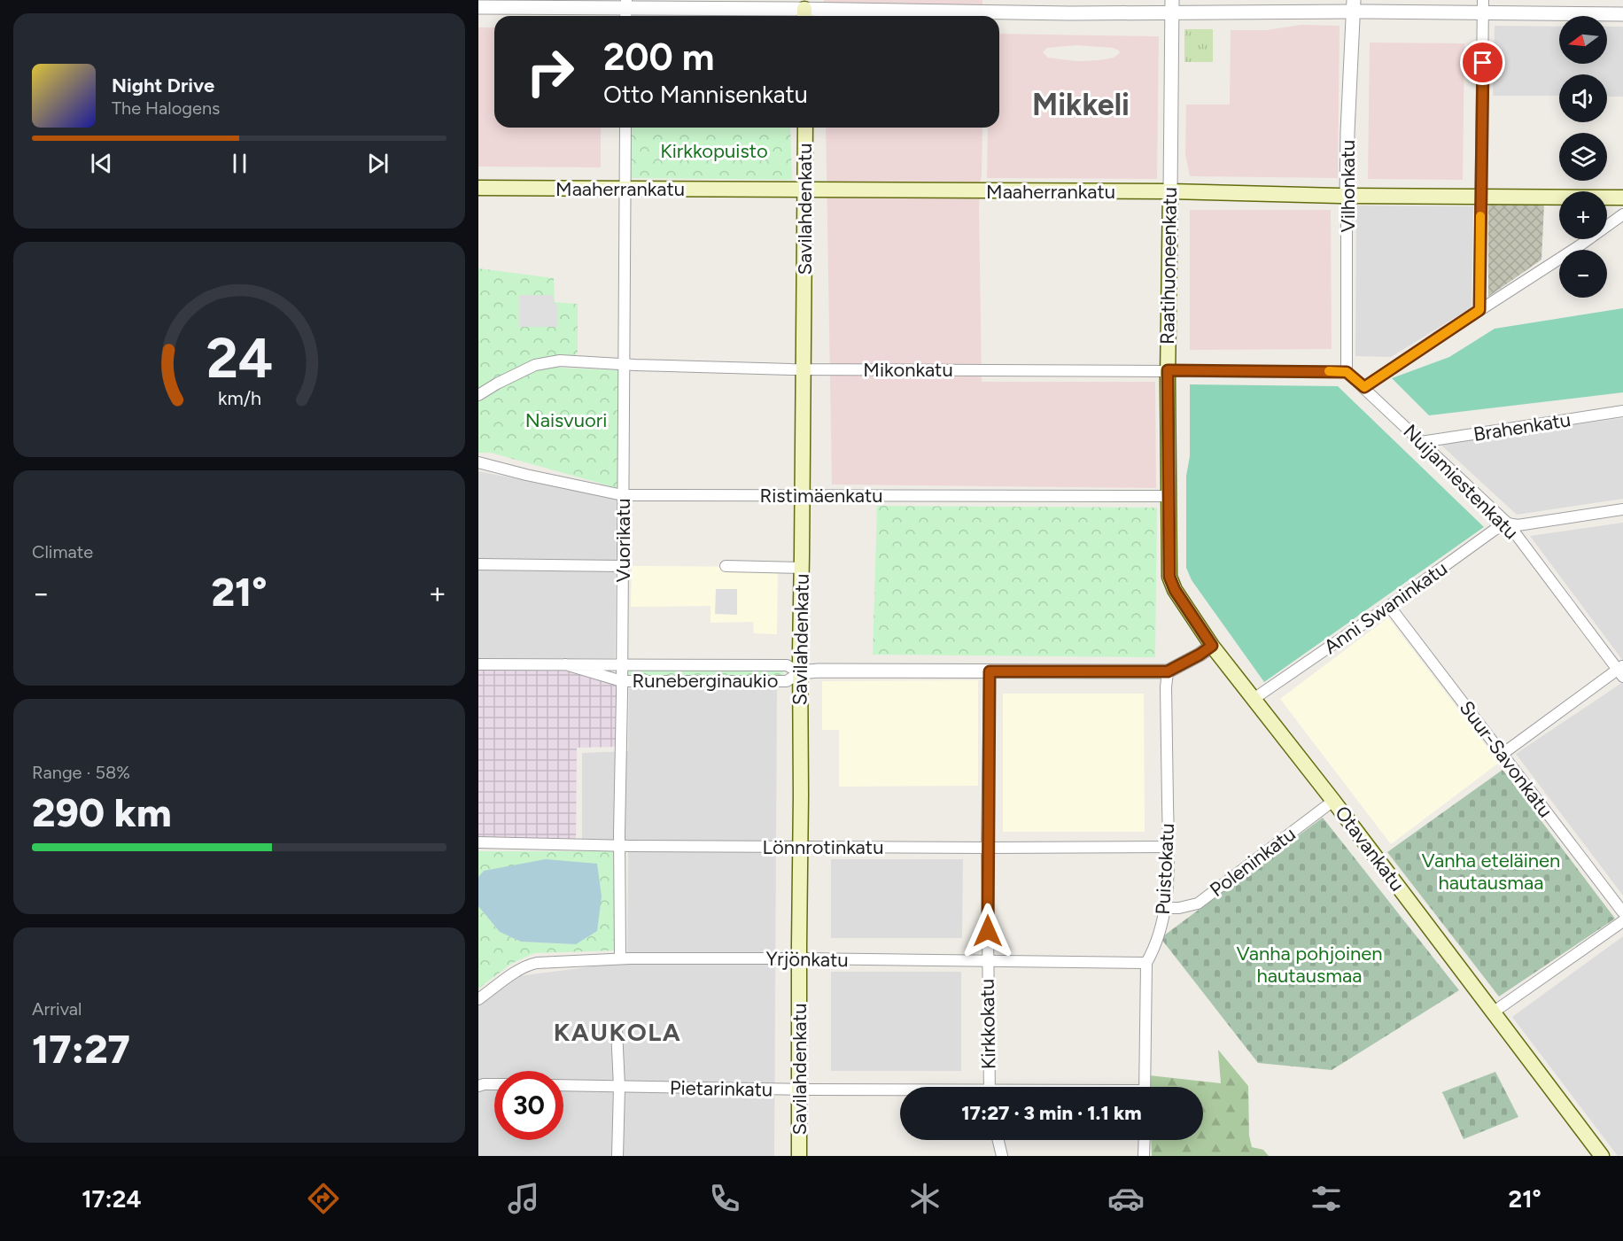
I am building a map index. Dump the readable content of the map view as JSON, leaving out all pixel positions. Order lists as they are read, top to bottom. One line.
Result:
{"streets":{"main road":["Maaherrankatu","Savilahdenkatu","Raatihuoneenkatu","Otavankatu"],"street":["Vilhonkatu","Mikonkatu","Brahenkatu","Nuijamiestenkatu","Ristimäenkatu","Vuorikatu","Anni Swaninkatu","Runeberginaukio","Suur-Savonkatu","Lönnrotinkatu","Poleninkatu","Puistokatu","Yrjönkatu","Kirkkokatu","Pietarinkatu"]},"crossings":[["Vilhonkatu","Maaherrankatu"],["Vilhonkatu","Mikonkatu"],["Vilhonkatu","Nuijamiestenkatu"],["Maaherrankatu","Savilahdenkatu"],["Maaherrankatu","Raatihuoneenkatu"],["Maaherrankatu","Vuorikatu"],["Savilahdenkatu","Mikonkatu"],["Savilahdenkatu","Ristimäenkatu"],["Savilahdenkatu","Runeberginaukio"],["Savilahdenkatu","Lönnrotinkatu"],["Savilahdenkatu","Yrjönkatu"],["Savilahdenkatu","Pietarinkatu"],["Raatihuoneenkatu","Mikonkatu"],["Raatihuoneenkatu","Ristimäenkatu"],["Raatihuoneenkatu","Otavankatu"],["Mikonkatu","Nuijamiestenkatu"],["Mikonkatu","Vuorikatu"],["Brahenkatu","Nuijamiestenkatu"],["Nuijamiestenkatu","Anni Swaninkatu"],["Ristimäenkatu","Vuorikatu"],["Vuorikatu","Runeberginaukio"],["Vuorikatu","Lönnrotinkatu"],["Vuorikatu","Yrjönkatu"],["Anni Swaninkatu","Suur-Savonkatu"],["Anni Swaninkatu","Otavankatu"],["Lönnrotinkatu","Puistokatu"],["Lönnrotinkatu","Kirkkokatu"],["Otavankatu","Poleninkatu"],["Poleninkatu","Puistokatu"],["Puistokatu","Yrjönkatu"],["Yrjönkatu","Kirkkokatu"]],"districts":["Mikkeli","KAUKOLA"],"parks":["Kirkkopuisto","Naisvuori","Vanha eteläinen hautausmaa","Vanha pohjoinen hautausmaa"],"north":"left","page":{"map_buttons":["+","−"],"turn":["200 m","Otto Mannisenkatu"],"song":["Night Drive","The Halogens"],"tile":["Climate",["Range · 58%","290 km"],["Arrival","17:27"]],"heat":["−","21°","+"],"limit":"30","trip":"17:27 · 3 min · 1.1 km","tabs":["17:24","21°"],"gauge":["24","km/h"]}}
